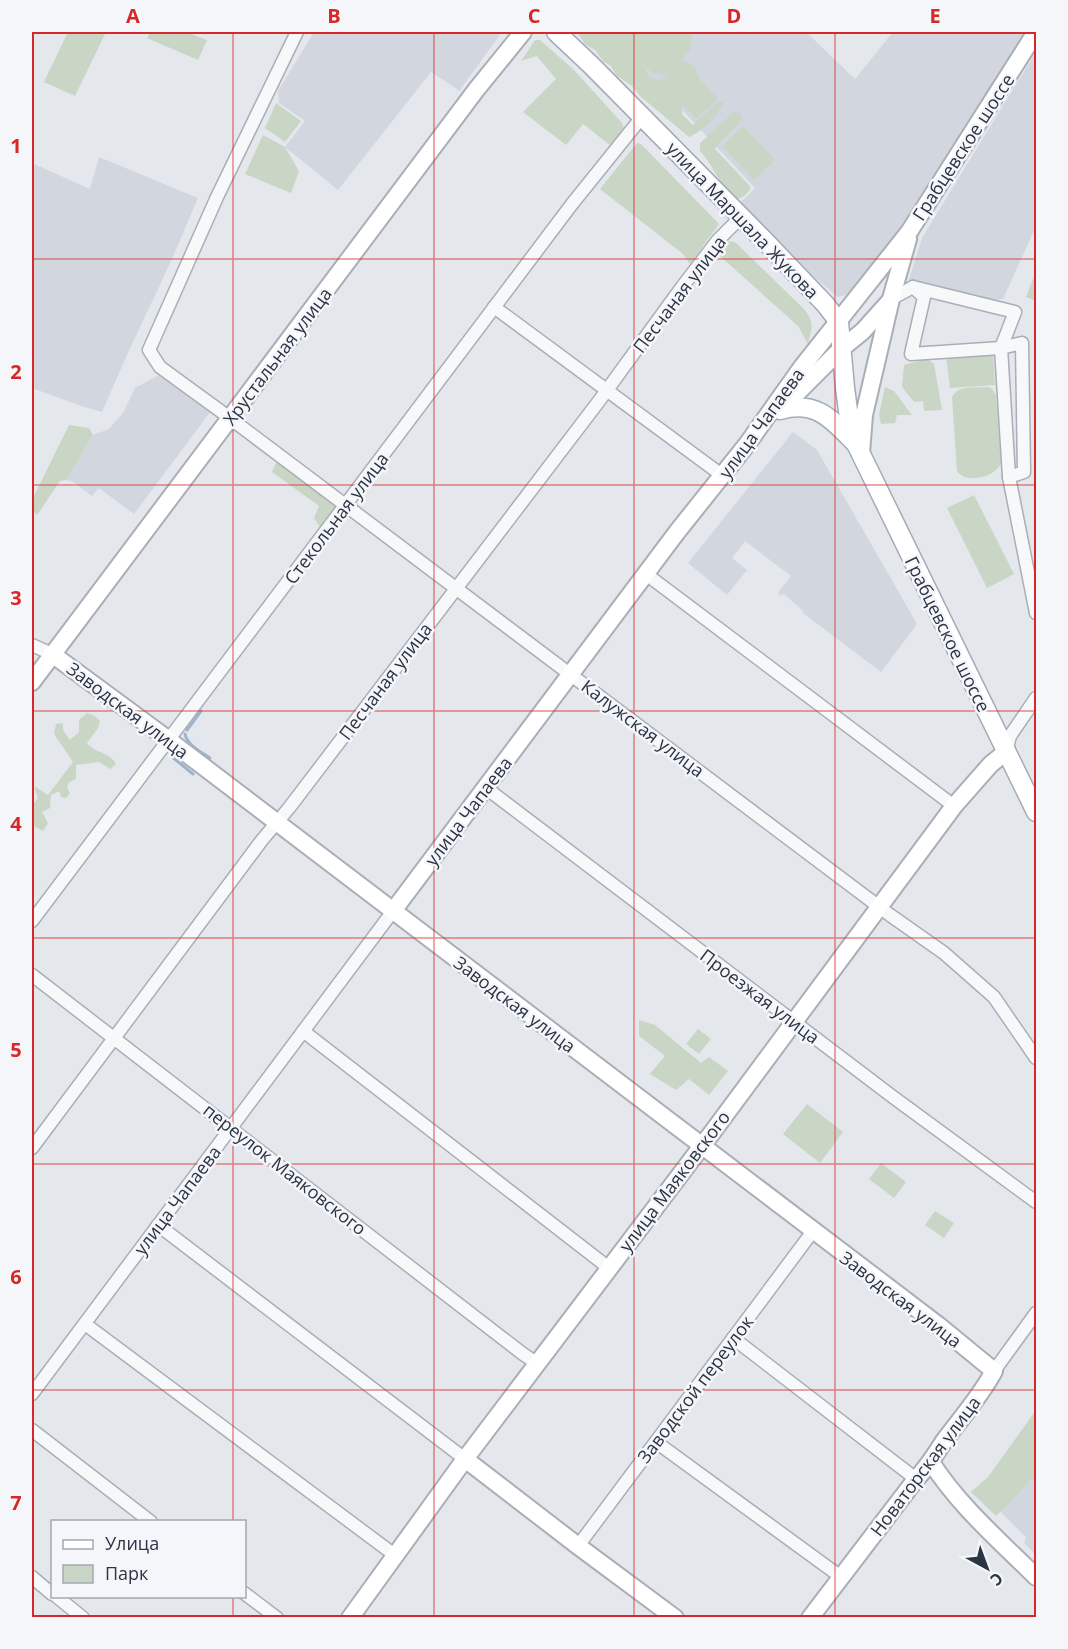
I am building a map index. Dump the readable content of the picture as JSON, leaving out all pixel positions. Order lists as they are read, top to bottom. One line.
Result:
{"streets":{"main road":["Грабцевское шоссе","улица Маршала Жукова","Хрустальная улица","улица Чапаева","Заводская улица","улица Маяковского","Новаторская улица"],"street":["Песчаная улица","Стекольная улица","Калужская улица","Проезжая улица","переулок Маяковского","Заводской переулок"]},"crossings":[["Грабцевское шоссе","улица Чапаева"],["Грабцевское шоссе","улица Маяковского"],["улица Маршала Жукова","Песчаная улица"],["улица Маршала Жукова","улица Чапаева"],["улица Маршала Жукова","Стекольная улица"],["Песчаная улица","Заводская улица"],["Песчаная улица","Калужская улица"],["Песчаная улица","переулок Маяковского"],["Хрустальная улица","Заводская улица"],["Хрустальная улица","Калужская улица"],["улица Чапаева","Заводская улица"],["улица Чапаева","Калужская улица"],["улица Чапаева","Проезжая улица"],["улица Чапаева","переулок Маяковского"],["Стекольная улица","Заводская улица"],["Стекольная улица","Калужская улица"],["Заводская улица","улица Маяковского"],["Заводская улица","Заводской переулок"],["Заводская улица","Новаторская улица"],["Калужская улица","улица Маяковского"],["Проезжая улица","улица Маяковского"],["переулок Маяковского","улица Маяковского"]],"legend":["Улица","Парк"],"north":"bottom right","grid":{"columns":["A","B","C","D","E"],"rows":["1","2","3","4","5","6","7"]}}
